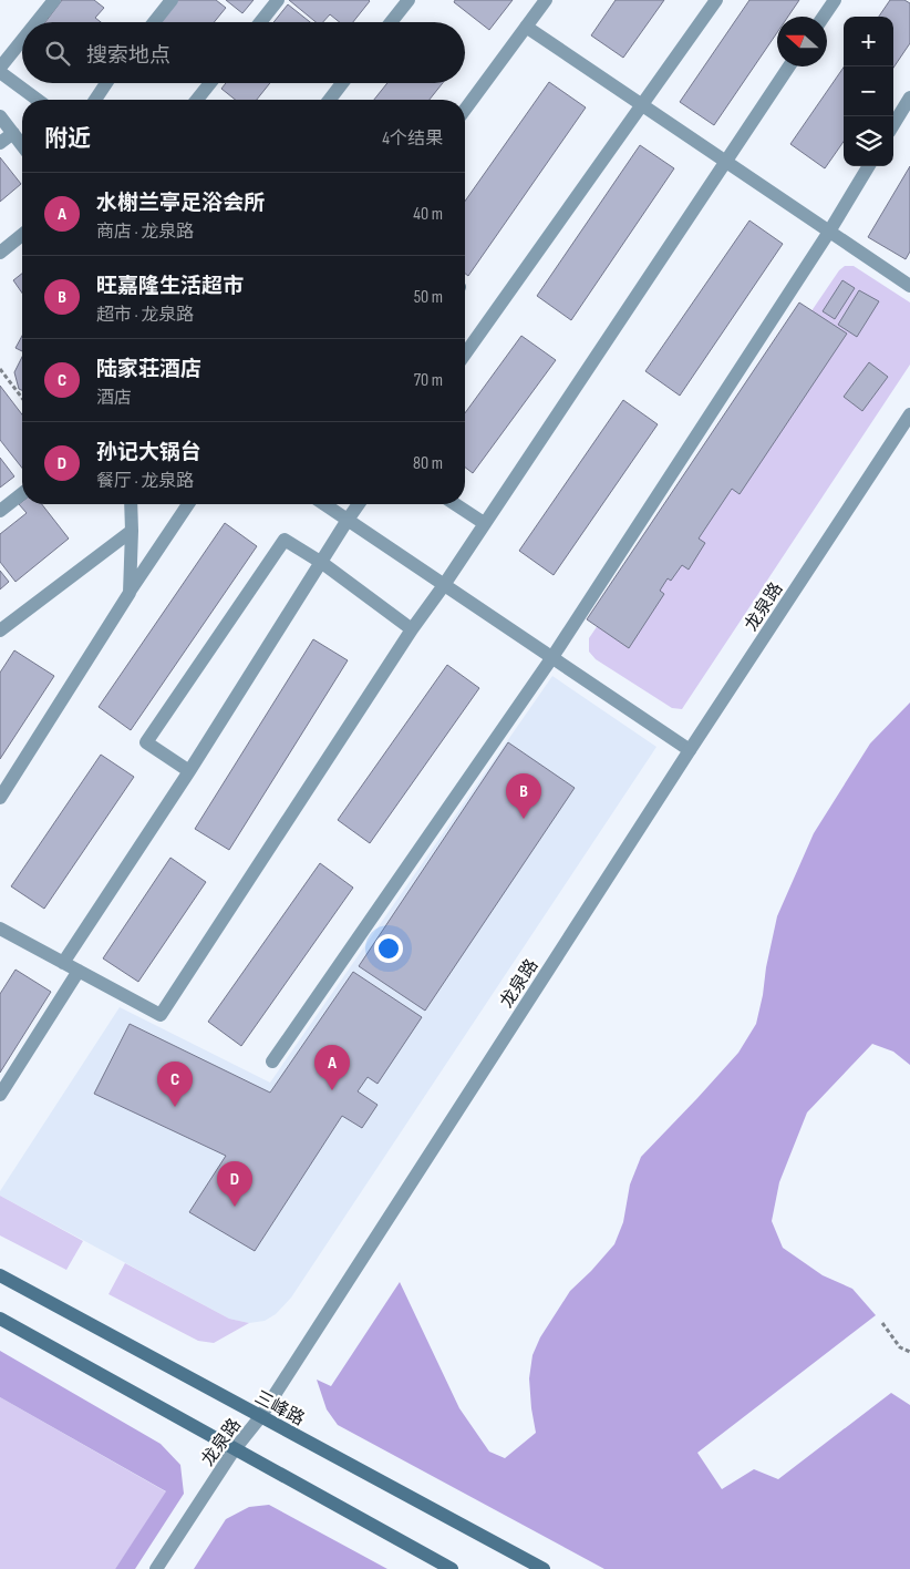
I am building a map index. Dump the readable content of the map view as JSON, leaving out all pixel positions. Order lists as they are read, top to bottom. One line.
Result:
{"streets":{"main road":["三峰路"],"street":["龙泉路"]},"crossings":[["龙泉路","三峰路"]],"north":"left","page":{"map_buttons":["+","−"],"search":"搜索地点","heading":["附近","4个结果"],"list":[{"mark":"A","name":"水榭兰亭足浴会所","note":"商店 · 龙泉路","value":"40 m"},{"mark":"B","name":"旺嘉隆生活超市","note":"超市 · 龙泉路","value":"50 m"},{"mark":"C","name":"陆家荘酒店","note":"酒店","value":"70 m"},{"mark":"D","name":"孙记大锅台","note":"餐厅 · 龙泉路","value":"80 m"}],"pins":["B","A","C","D"]}}
